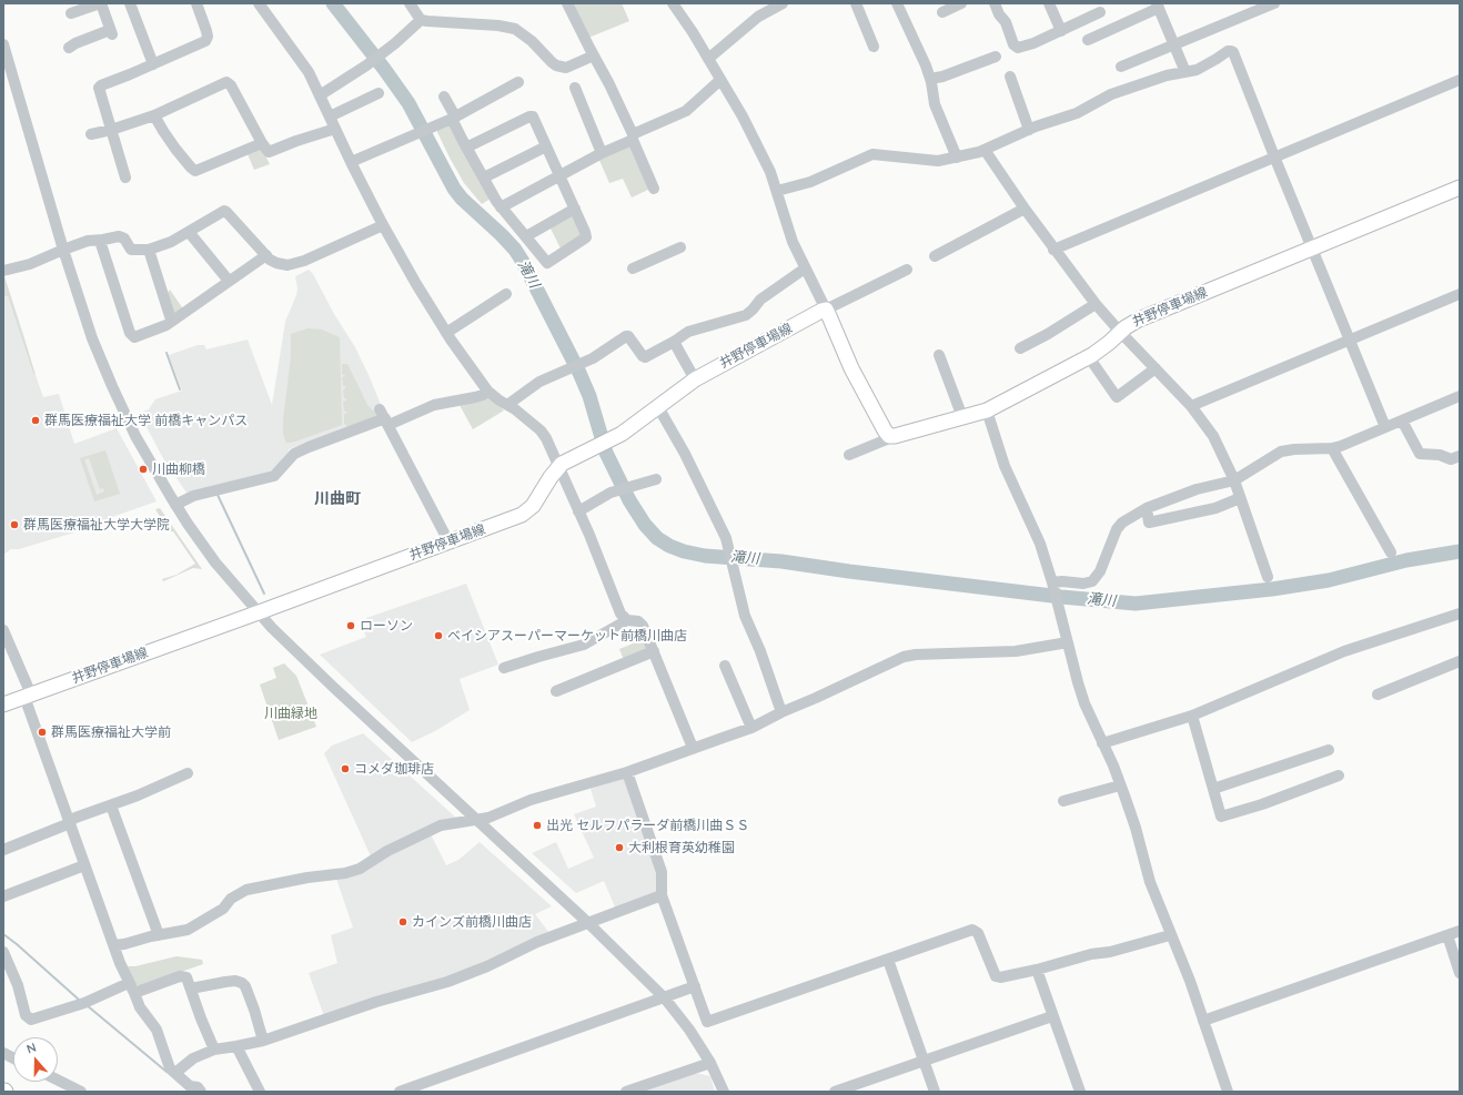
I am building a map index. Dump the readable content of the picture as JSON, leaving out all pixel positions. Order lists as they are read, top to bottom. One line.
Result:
{"streets":{"main road":["井野停車場線"]},"districts":["川曲町"],"water":["滝川"],"parks":["川曲緑地"],"places":["群馬医療福祉大学 前橋キャンパス","川曲柳橋","群馬医療福祉大学大学院","ローソン","ベイシアスーパーマーケット前橋川曲店","群馬医療福祉大学前","コメダ珈琲店","出光 セルフパラーダ前橋川曲ＳＳ","大利根育英幼稚園","カインズ前橋川曲店"],"north":"top"}
